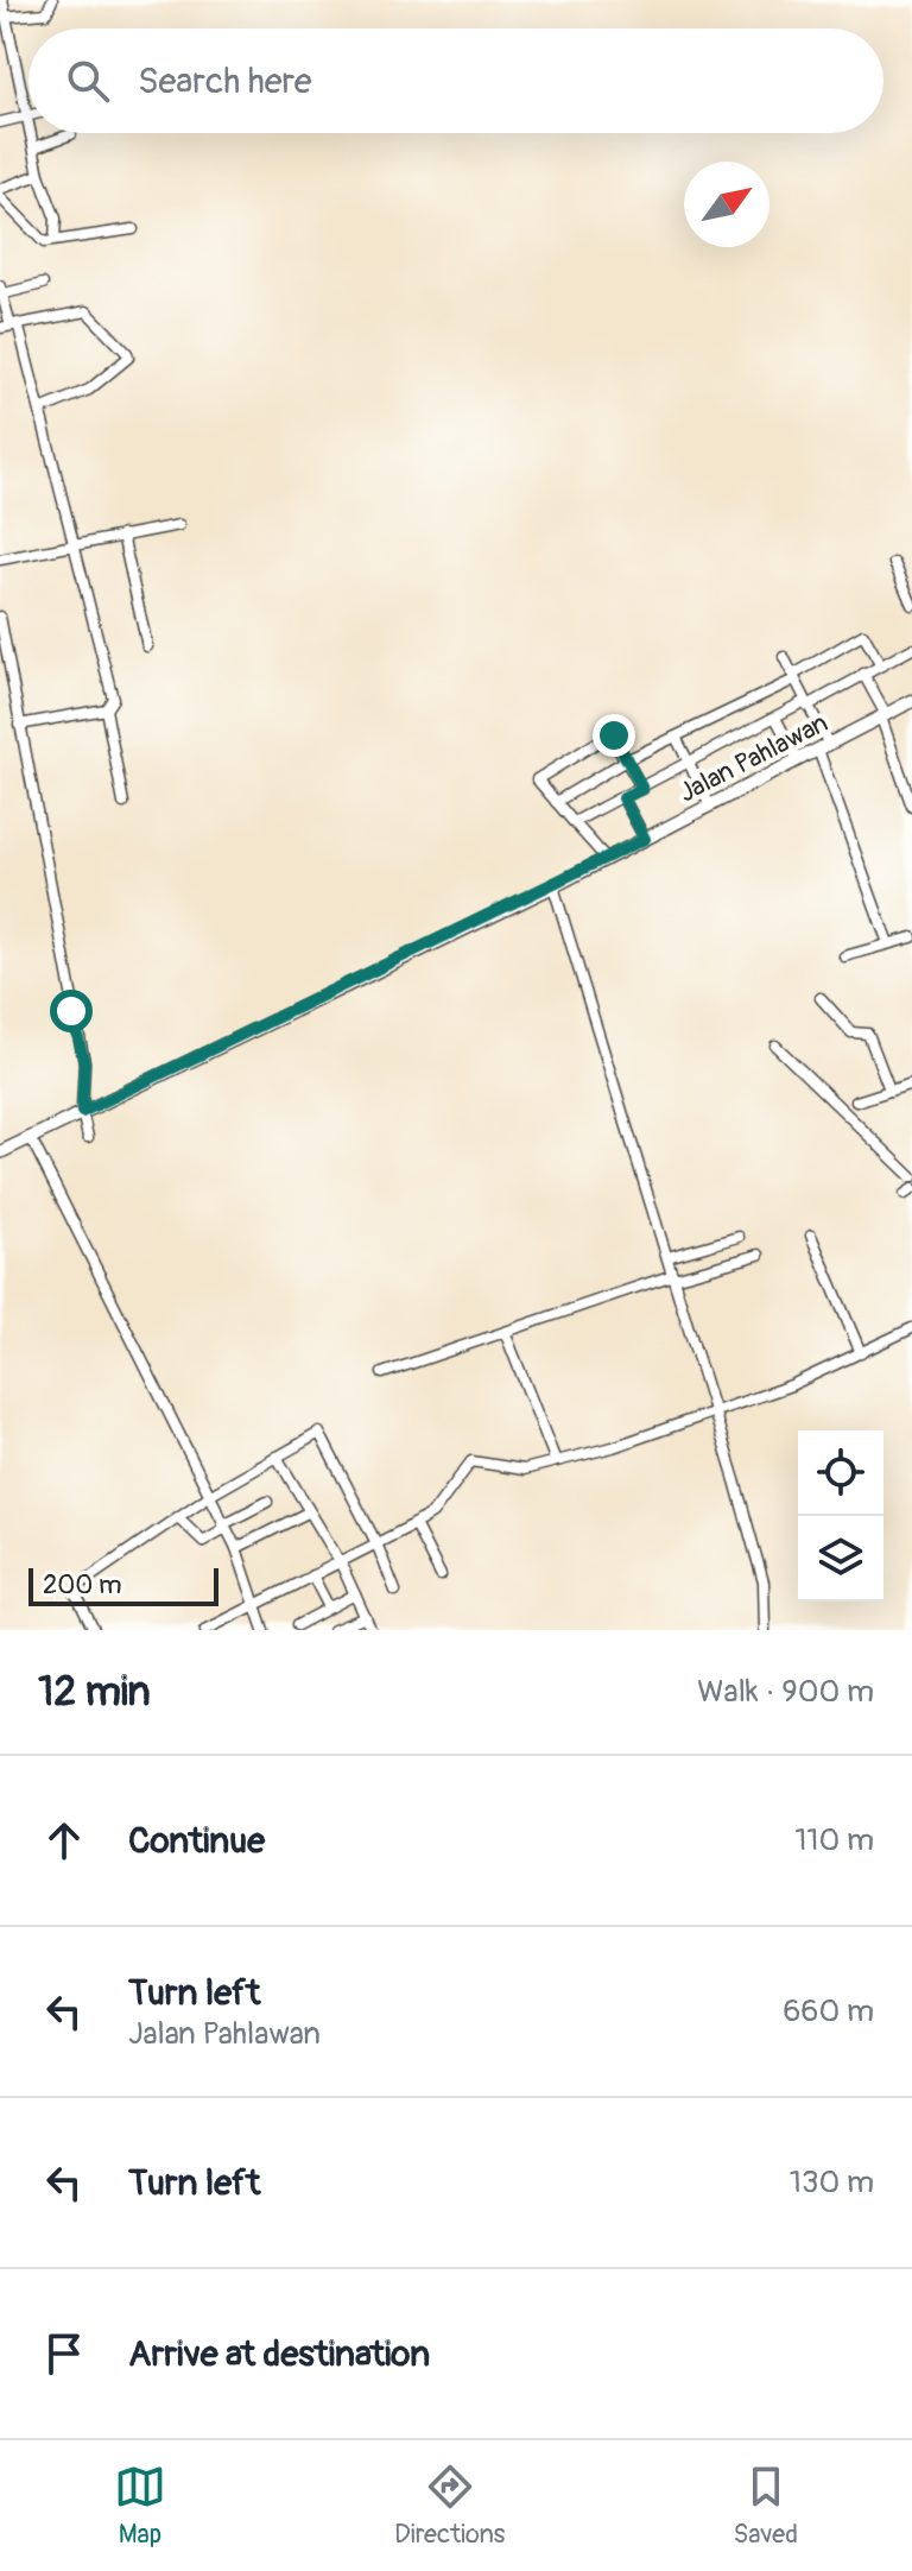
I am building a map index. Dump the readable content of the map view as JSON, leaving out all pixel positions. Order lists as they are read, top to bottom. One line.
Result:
{"streets":{"main road":["Jalan Pahlawan"]},"scale_bar":"200 m","north":"top right","page":{"search":"Search here","scale":"200 m","heading":["12 min","Walk · 900 m"],"list":[["Continue","110 m"],["Turn left","Jalan Pahlawan","660 m"],["Turn left","130 m"],"Arrive at destination"],"nav":["Map","Directions","Saved"]}}
